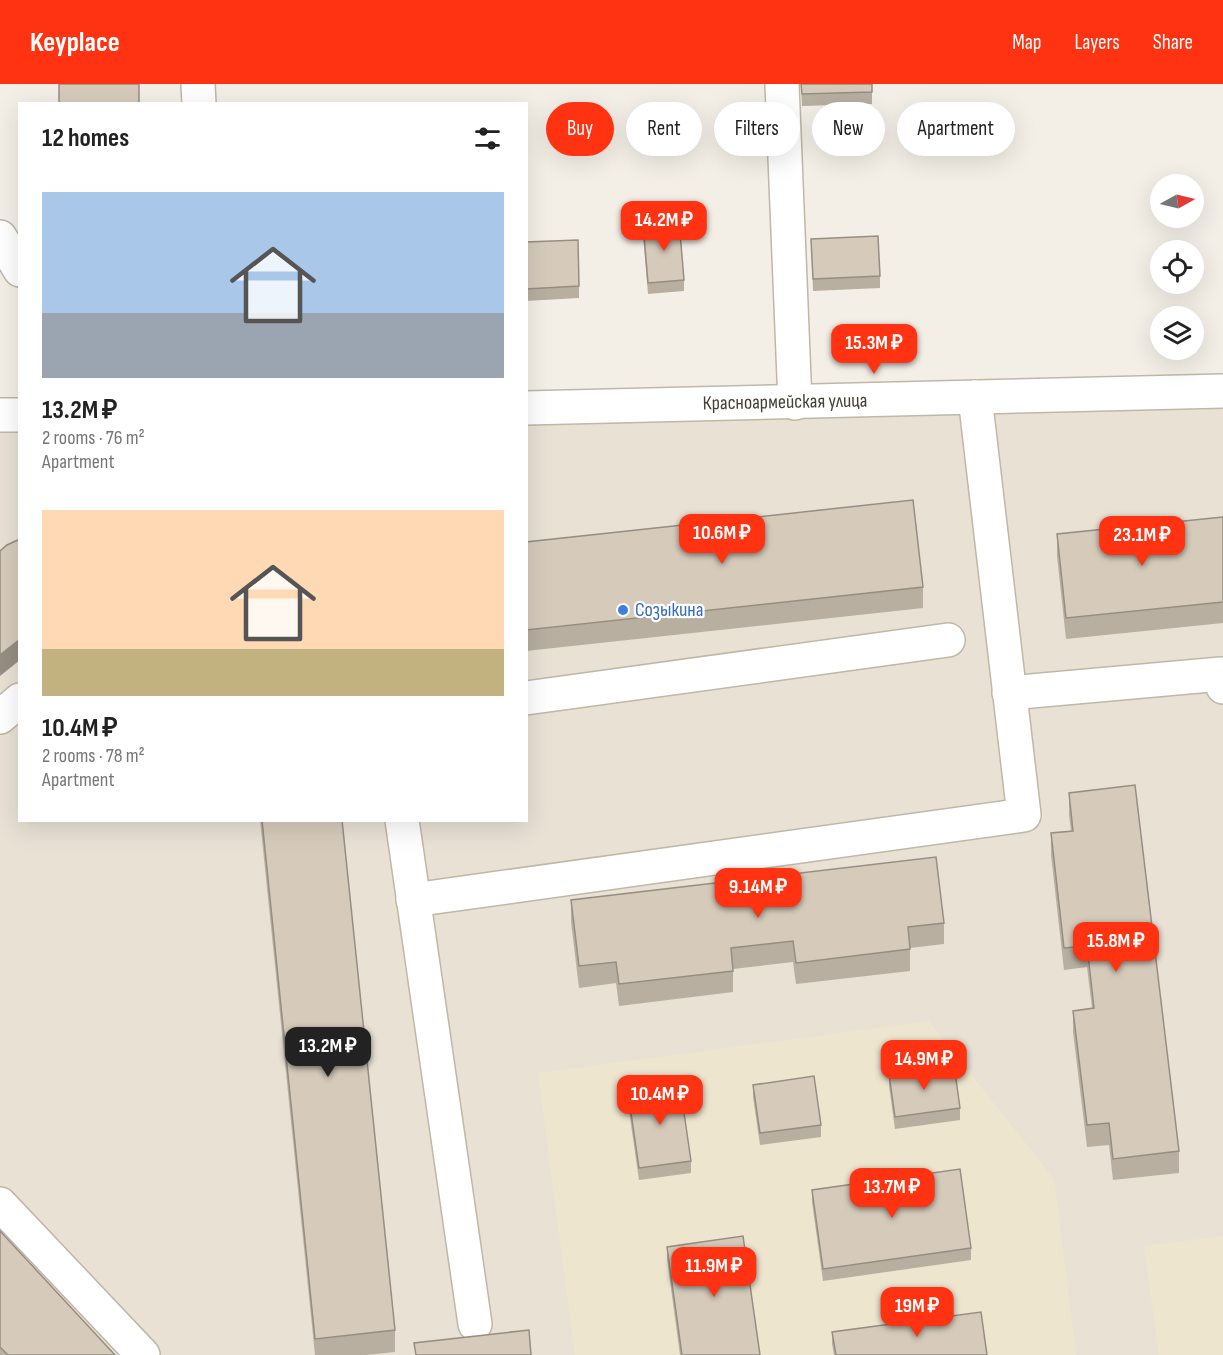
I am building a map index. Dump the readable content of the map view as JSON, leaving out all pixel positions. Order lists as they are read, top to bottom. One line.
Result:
{"streets":{"street":["Красноармейская улица"]},"places":["Созыкина"],"north":"right","page":{"header":"Keyplace","nav":["Map","Layers","Share"],"chip":["Buy","Rent","Filters","New","Apartment"],"heading":"12 homes","list":[{"name":"13.2M ₽","note":"2 rooms · 76 m² · Apartment"},{"name":"10.4M ₽","note":"2 rooms · 78 m² · Apartment"}],"price":["14.2M ₽","15.3M ₽","10.6M ₽","23.1M ₽","9.14M ₽","15.8M ₽","13.2M ₽","14.9M ₽","10.4M ₽","13.7M ₽","11.9M ₽","19M ₽"]}}
